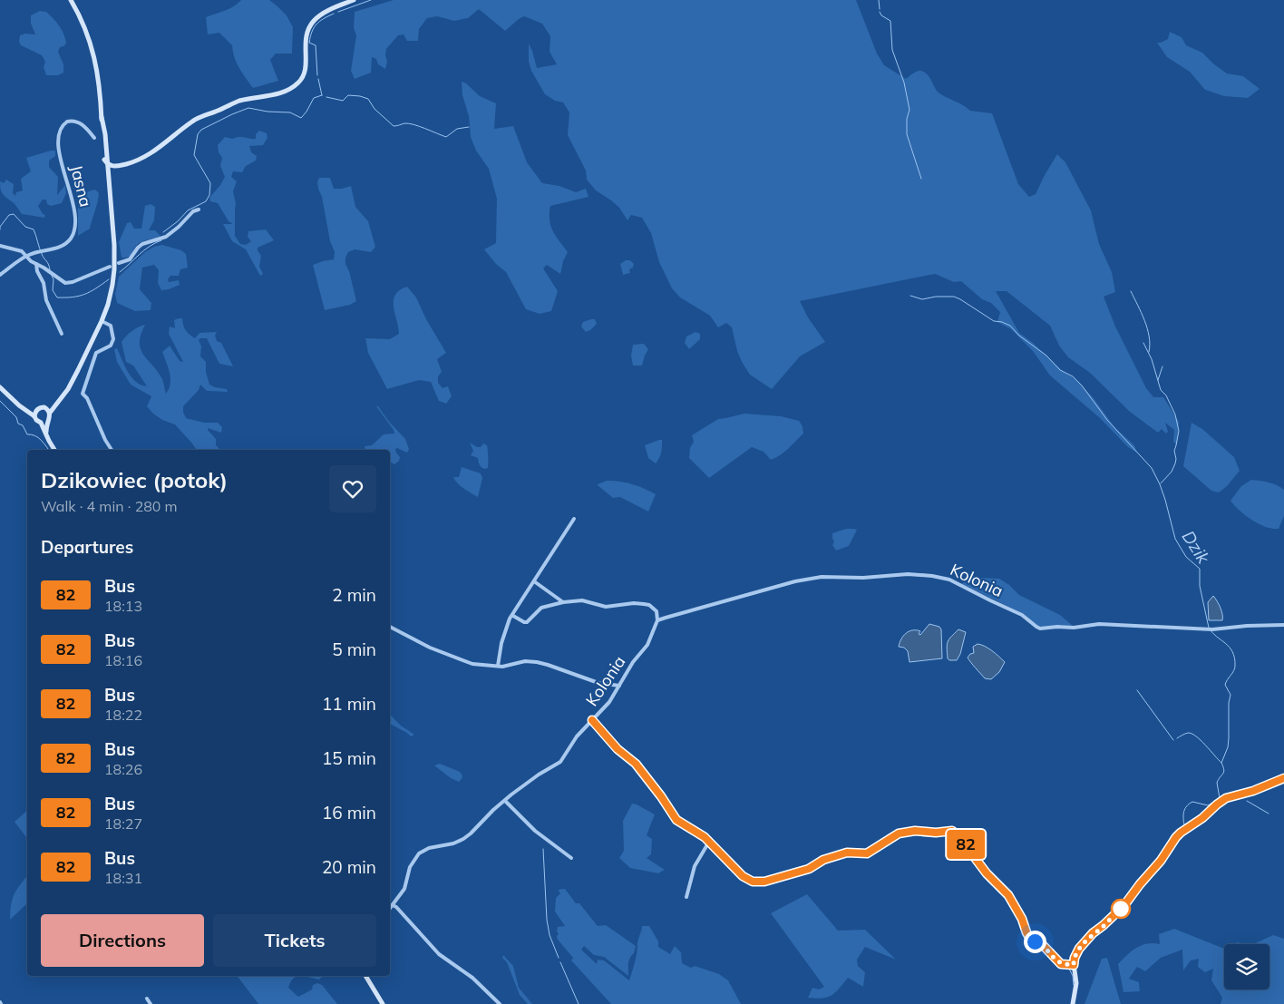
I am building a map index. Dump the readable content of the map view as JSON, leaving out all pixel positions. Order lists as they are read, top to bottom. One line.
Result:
{"streets":{"street":["Jasna","Kolonia"]},"water":["Dzik"],"lines":["bus line 82"],"page":{"on_map":"82","heading":[["Dzikowiec (potok)","Walk · 4 min · 280 m"],"Departures"],"list":[{"mark":"82","name":"Bus","note":"18:13","value":"2 min"},{"mark":"82","name":"Bus","note":"18:16","value":"5 min"},{"mark":"82","name":"Bus","note":"18:22","value":"11 min"},{"mark":"82","name":"Bus","note":"18:26","value":"15 min"},{"mark":"82","name":"Bus","note":"18:27","value":"16 min"},{"mark":"82","name":"Bus","note":"18:31","value":"20 min"}],"buttons":["Directions","Tickets"]}}
